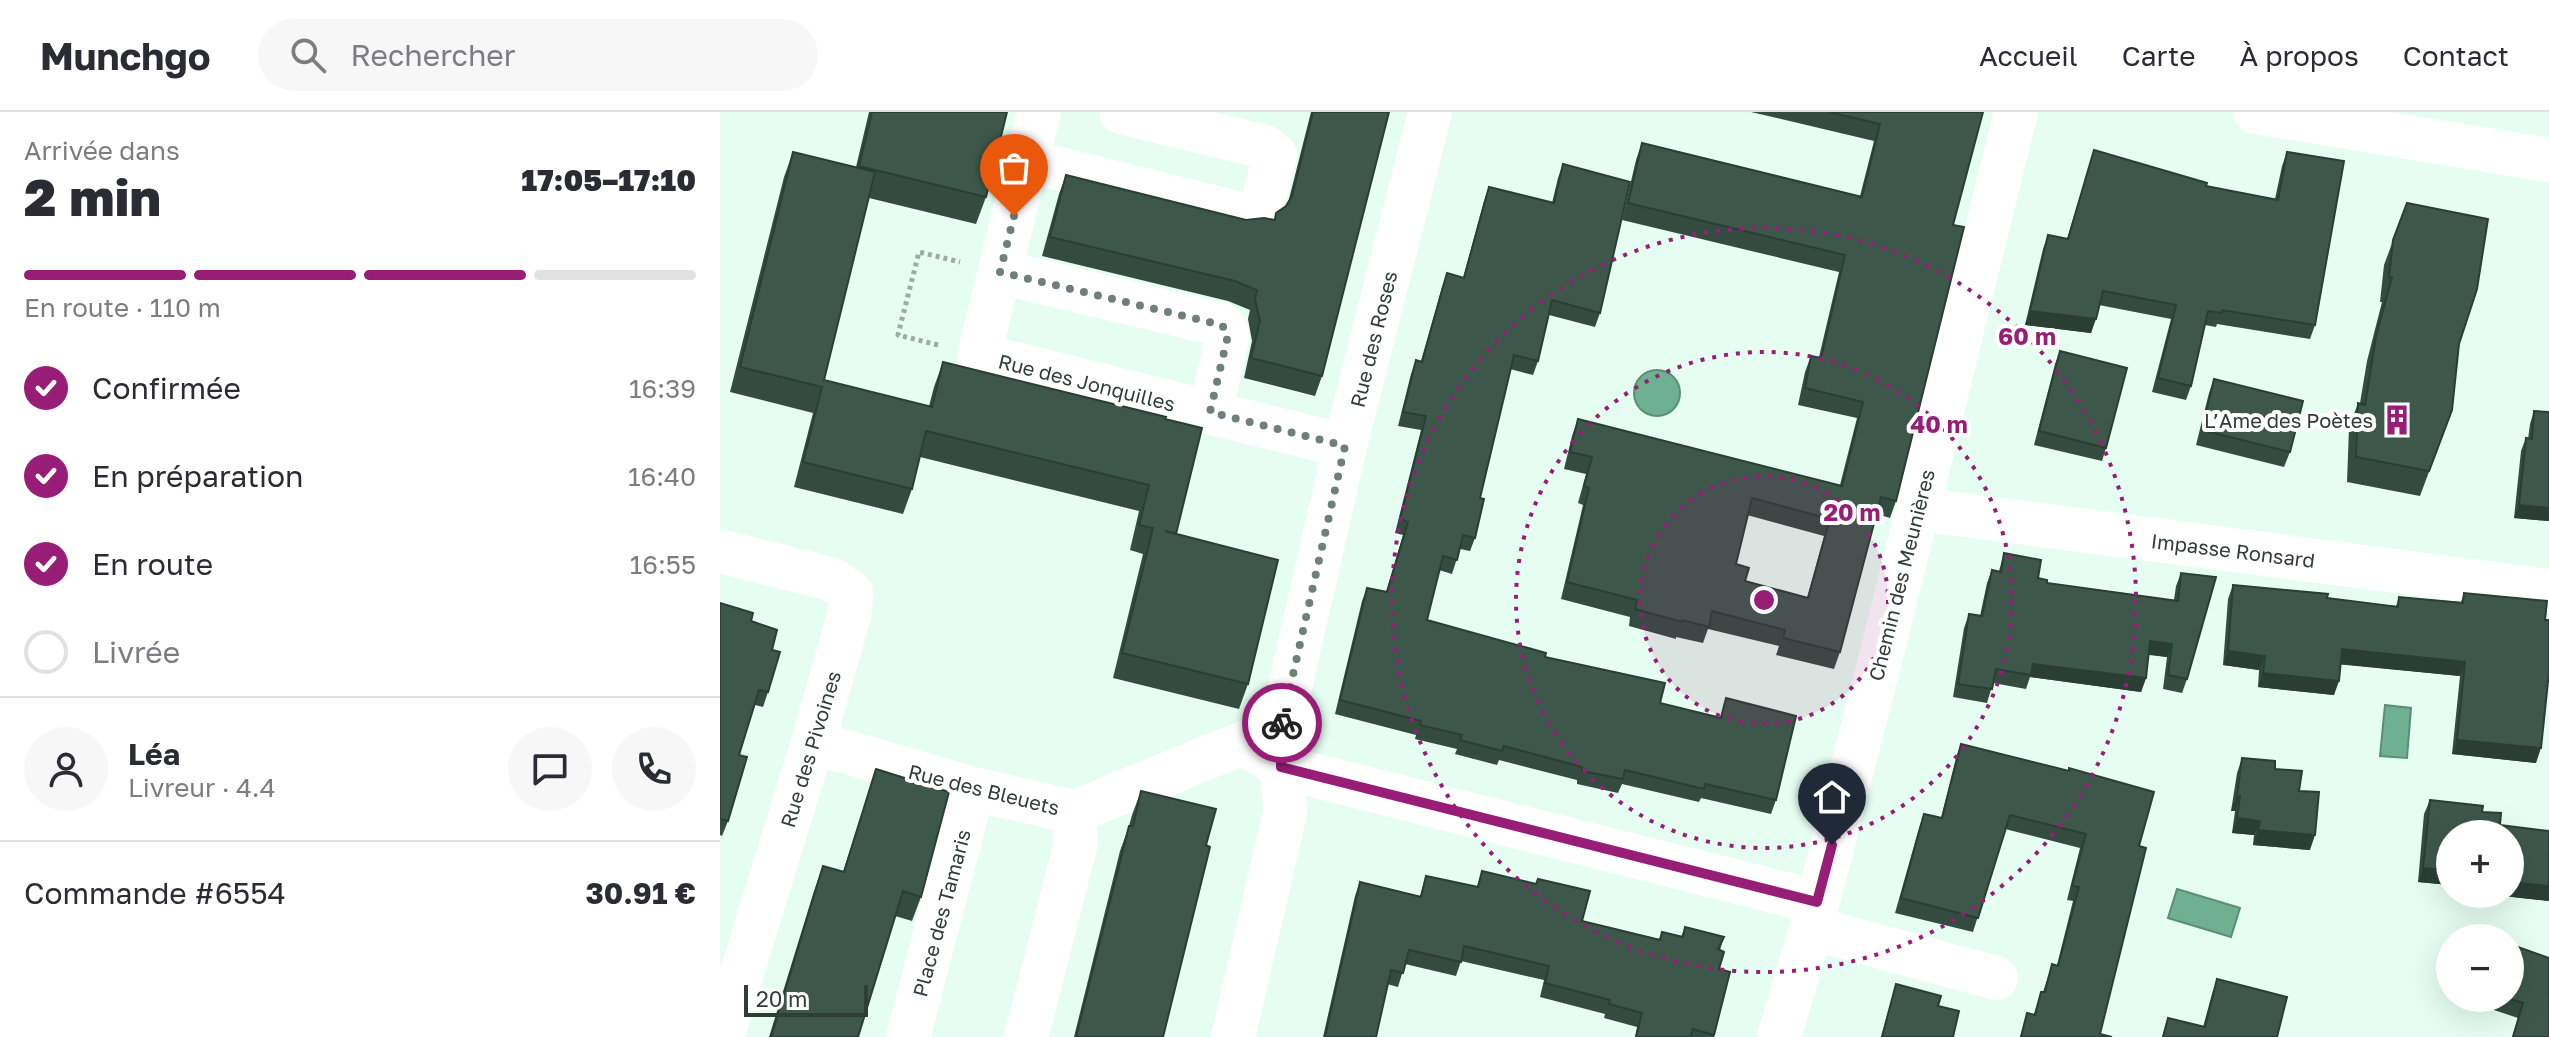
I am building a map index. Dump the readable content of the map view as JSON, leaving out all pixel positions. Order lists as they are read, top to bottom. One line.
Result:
{"streets":{"street":["Rue des Roses","Rue des Jonquilles","Impasse Ronsard","Chemin des Meunières","Rue des Pivoines","Rue des Bleuets","Place des Tamaris"]},"crossings":[["Rue des Roses","Rue des Jonquilles"],["Rue des Roses","Rue des Bleuets"],["Impasse Ronsard","Chemin des Meunières"],["Rue des Pivoines","Rue des Bleuets"],["Rue des Bleuets","Place des Tamaris"]],"places":{"building":["L’Ame des Poètes"]},"scale_bar":"20 m","page":{"header":"Munchgo","search":"Rechercher","nav":["Accueil","Carte","À propos","Contact"],"heading":["2 min","Arrivée dans","17:05–17:10"],"panel":["Léa","Livreur · 4.4","Commande #6554","30.91 €"],"bar":"En route · 110 m","list":[["Confirmée","16:39"],["En préparation","16:40"],["En route","16:55"],"Livrée"],"map_buttons":["+","−"],"scale":"20 m"},"rings":["60 m","40 m","20 m"]}
